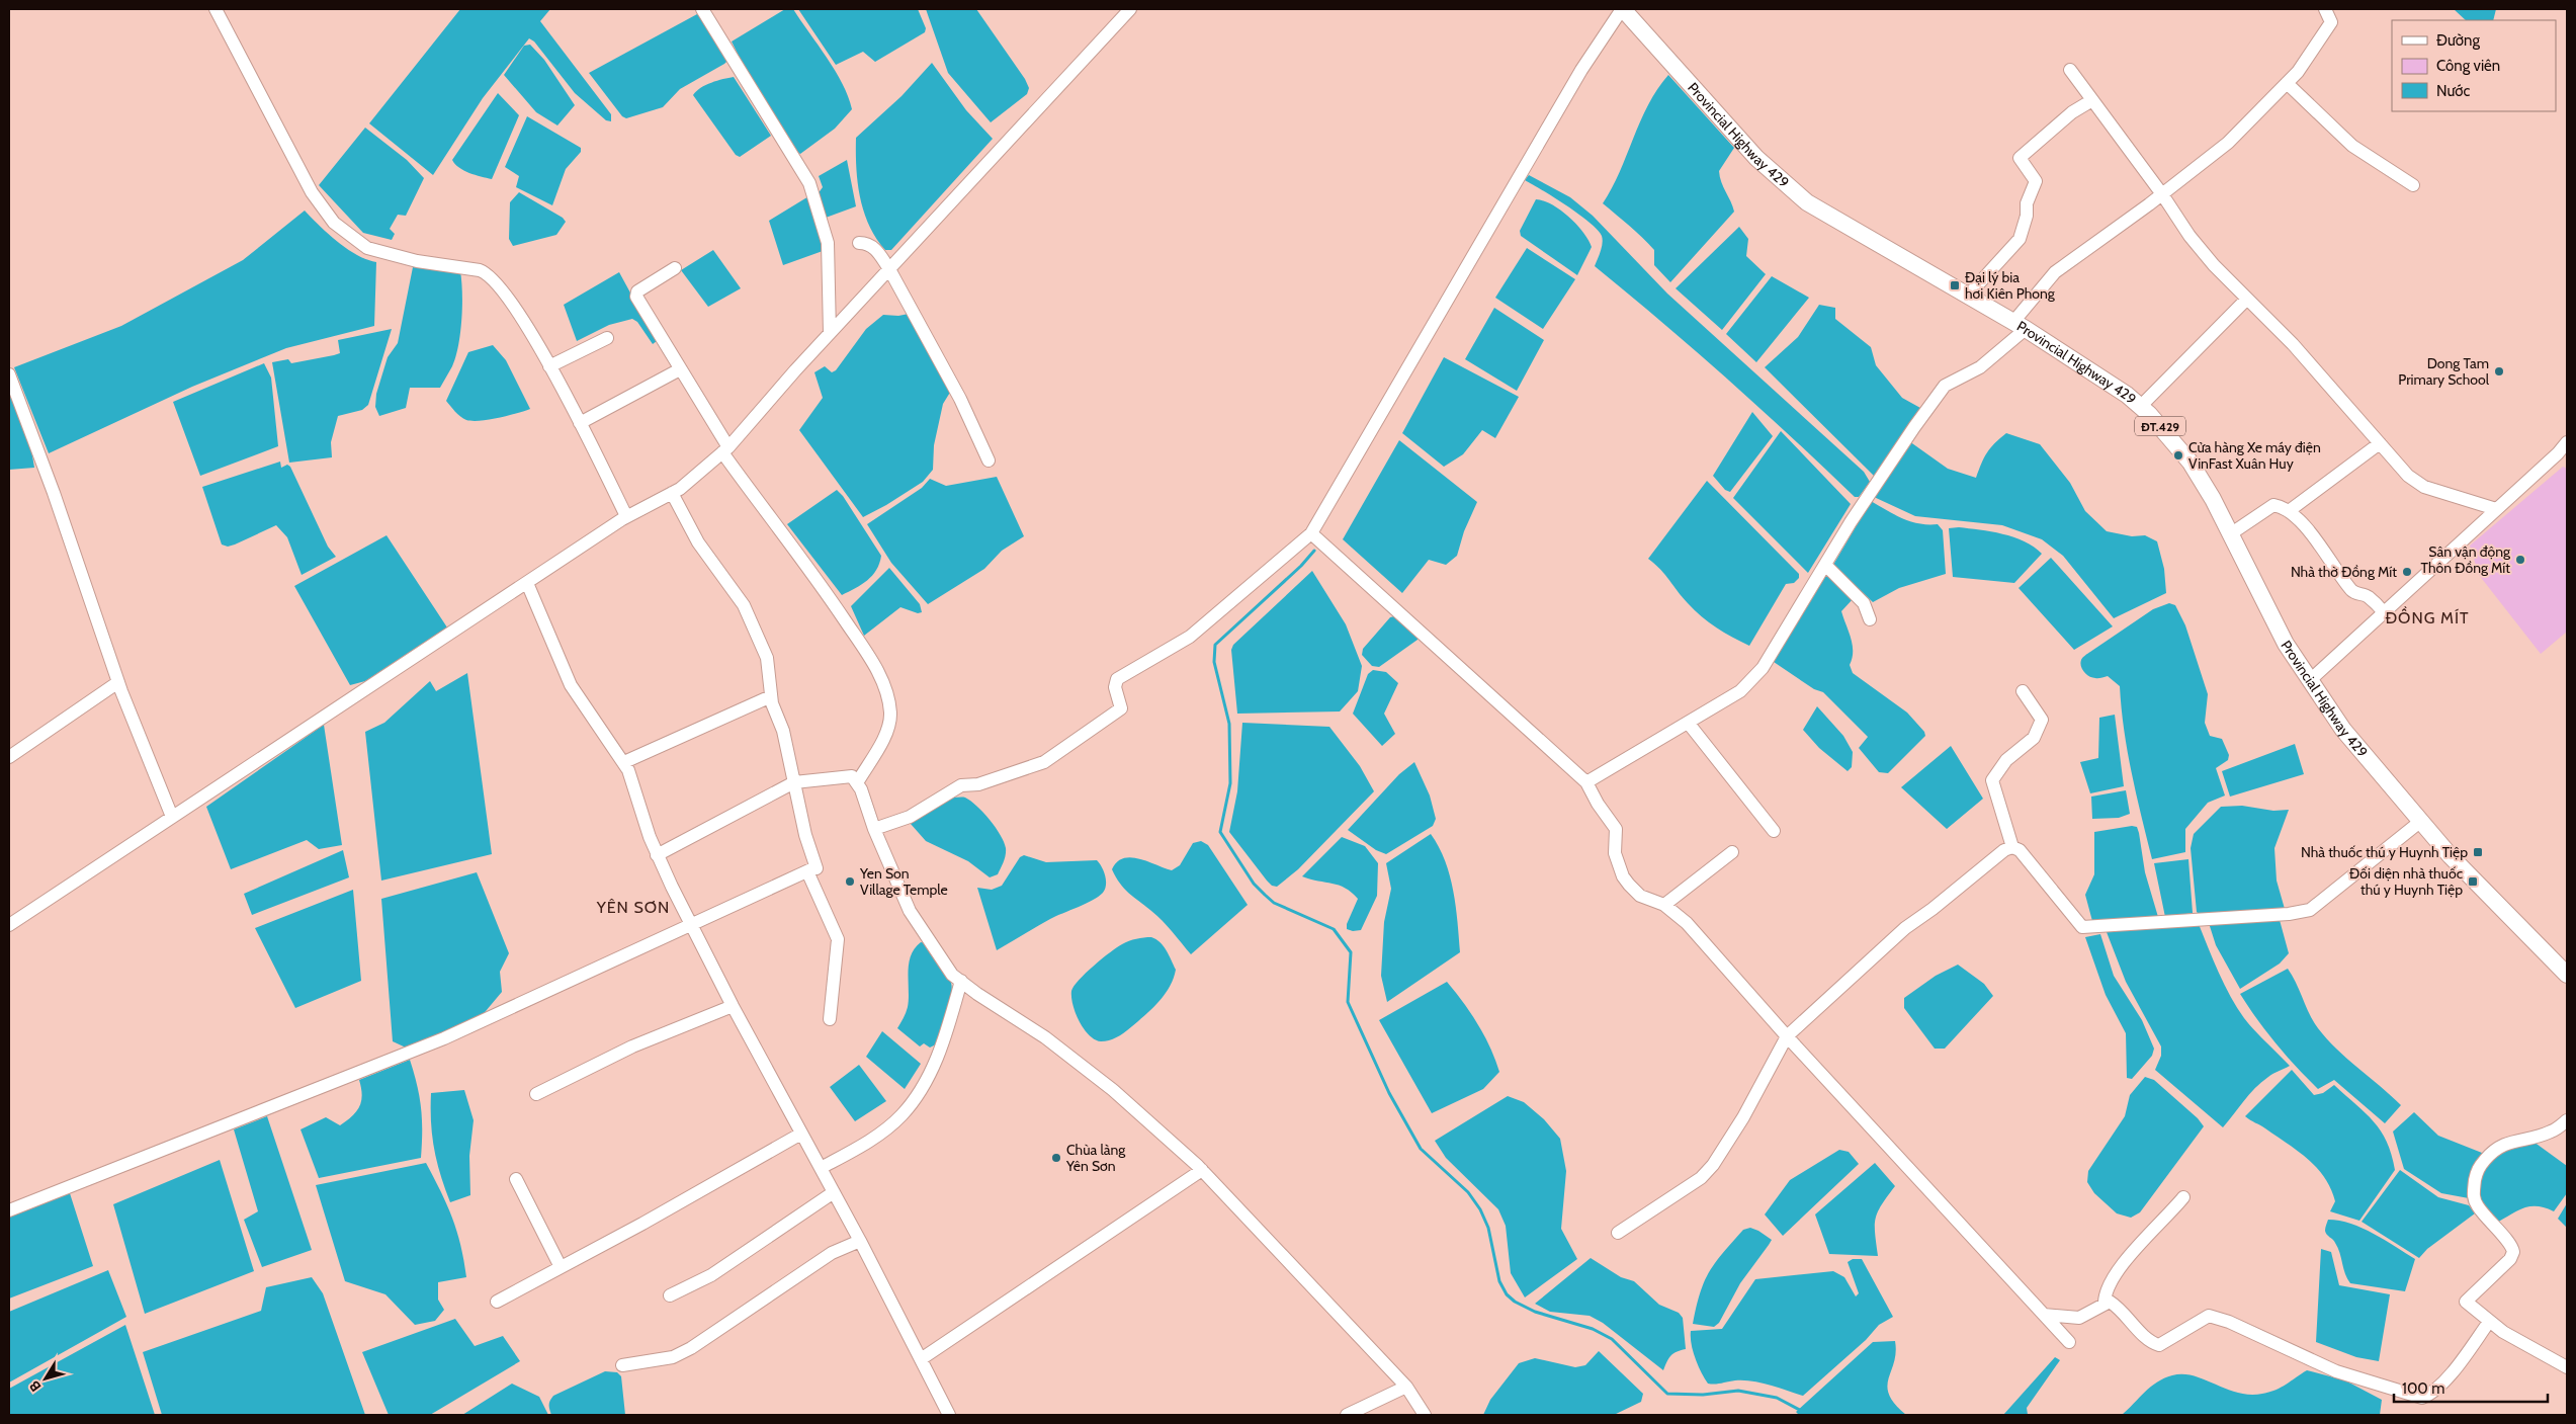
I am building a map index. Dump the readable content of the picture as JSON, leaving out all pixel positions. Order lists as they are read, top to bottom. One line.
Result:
{"streets":{"main road":["Provincial Highway 429","ĐT.429"]},"districts":["ĐỒNG MÍT","YÊN SƠN"],"places":{"transit":["Đại lý bia hơi Kiên Phong","Nhà thuốc thú y Huynh Tiệp","Đối diện nhà thuốc thú y Huynh Tiệp"],"other":["Dong Tam Primary School","Cửa hàng Xe máy điện VinFast Xuân Huy","Sân vận động Thôn Đồng Mít","Nhà thờ Đồng Mít","Yen Son Village Temple","Chùa làng Yên Sơn"]},"legend":["Đường","Công viên","Nước"],"scale_bar":"100 m","north":"bottom left"}
